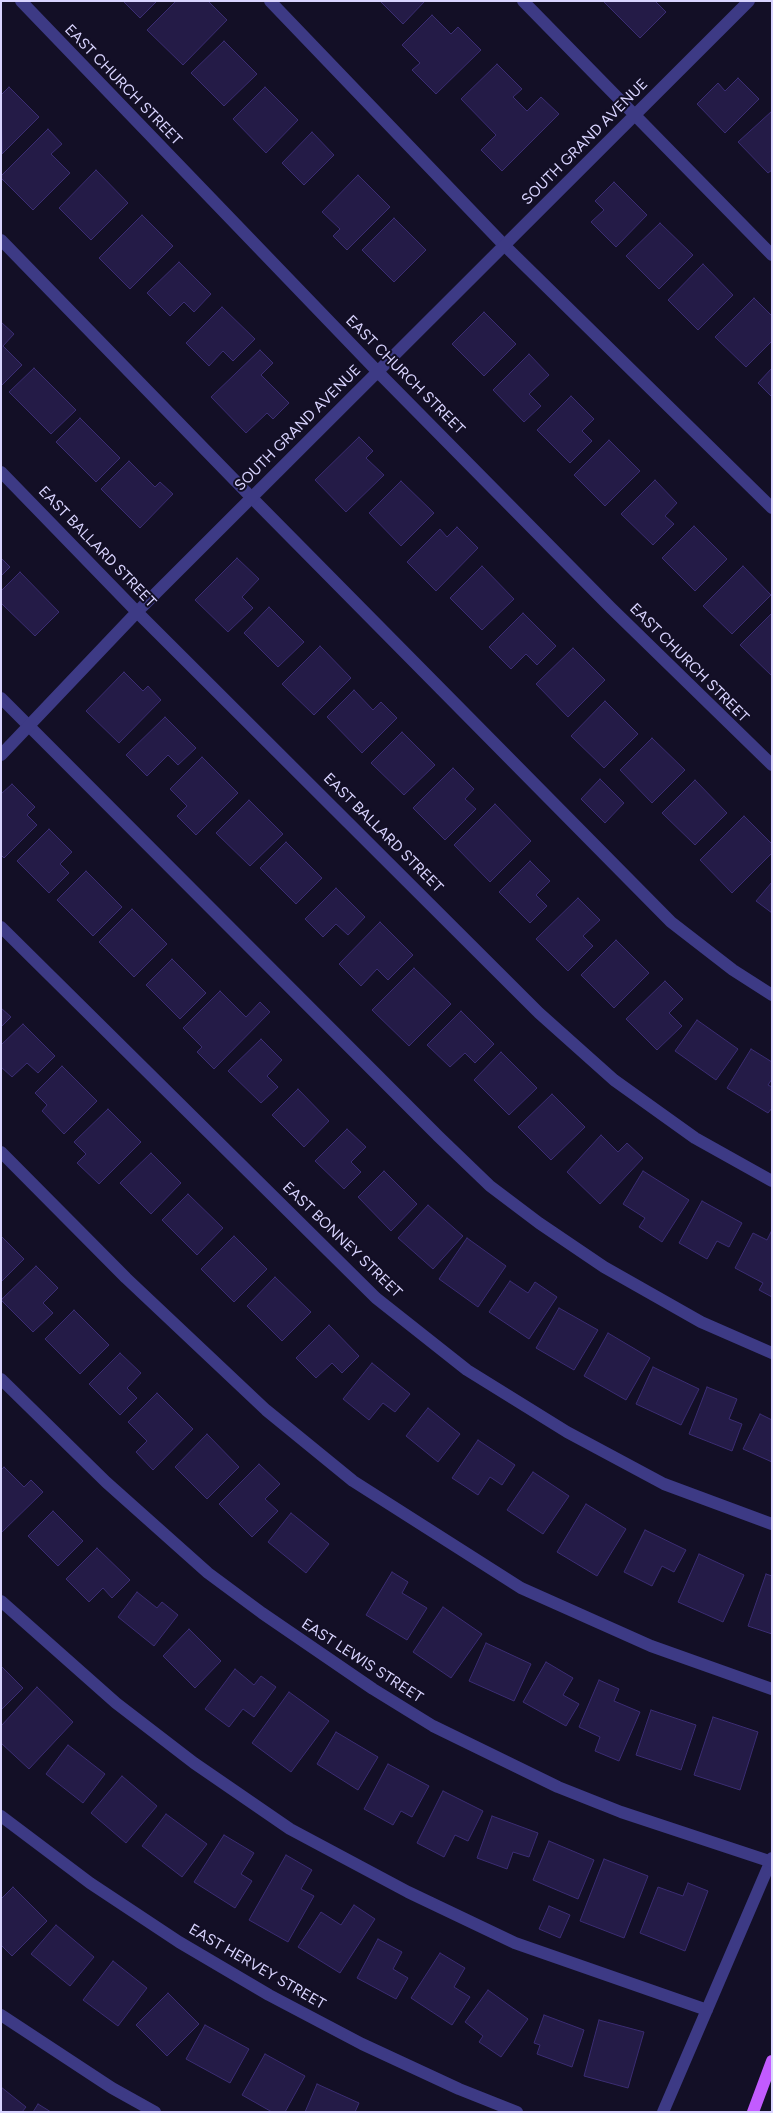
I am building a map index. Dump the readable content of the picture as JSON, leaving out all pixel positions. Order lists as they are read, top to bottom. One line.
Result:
{"streets":{"street":["EAST CHURCH STREET","SOUTH GRAND AVENUE","EAST BALLARD STREET","EAST BONNEY STREET","EAST LEWIS STREET","EAST HERVEY STREET"]},"crossings":[["EAST CHURCH STREET","SOUTH GRAND AVENUE"],["SOUTH GRAND AVENUE","EAST BALLARD STREET"]]}
